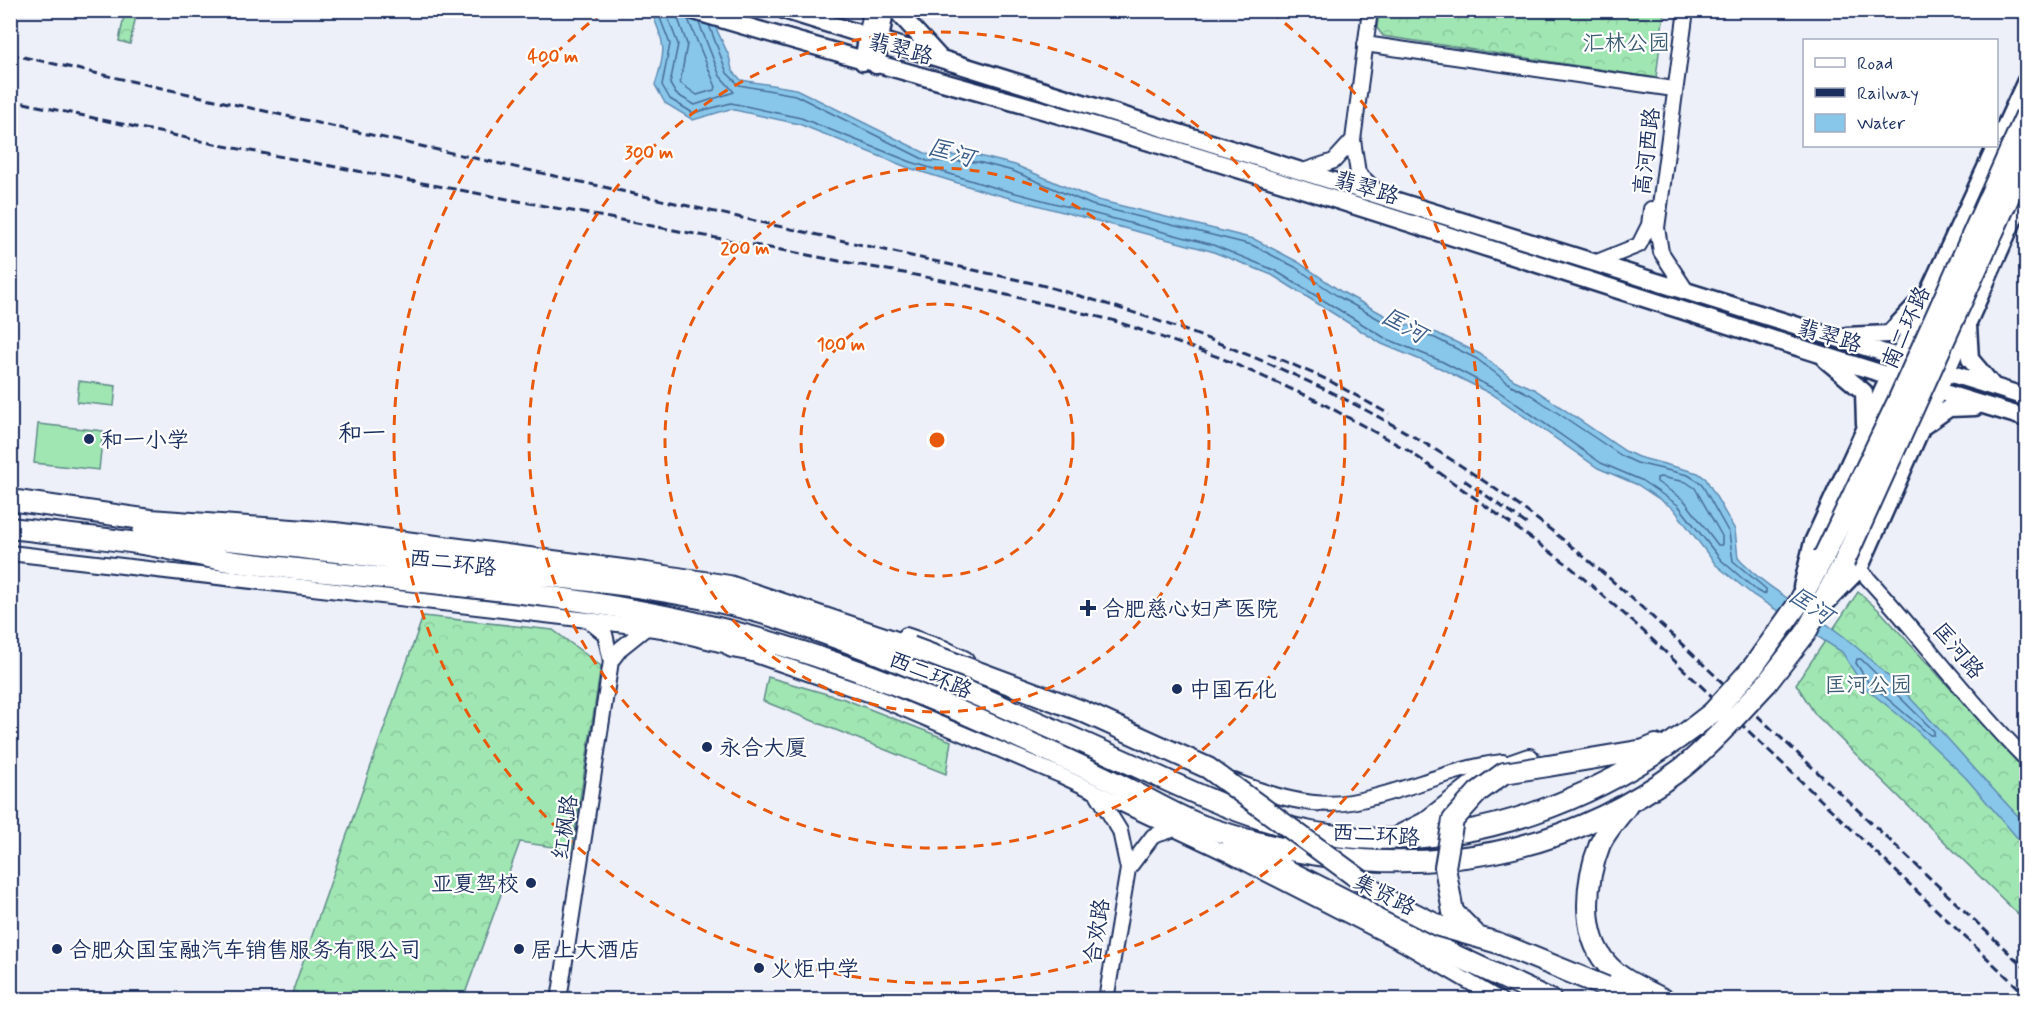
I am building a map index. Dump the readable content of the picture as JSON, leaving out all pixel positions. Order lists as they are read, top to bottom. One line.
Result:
{"streets":{"highway":["南二环路","西二环路","集贤路"],"main road":["翡翠路"],"street":["高河西路","匡河路","红枫路","合欢路"]},"crossings":[["翡翠路","高河西路"],["南二环路","西二环路"],["南二环路","匡河路"],["西二环路","集贤路"]],"districts":["和一"],"water":["匡河"],"parks":["汇林公园","匡河公园"],"places":{"other":["和一小学","中国石化","永合大厦","亚夏驾校","合肥众国宝融汽车销售服务有限公司","居上大酒店","火炬中学"],"health":["合肥慈心妇产医院"]},"legend":["Road","Railway","Water"],"rings":["400 m","300 m","200 m","100 m"]}
